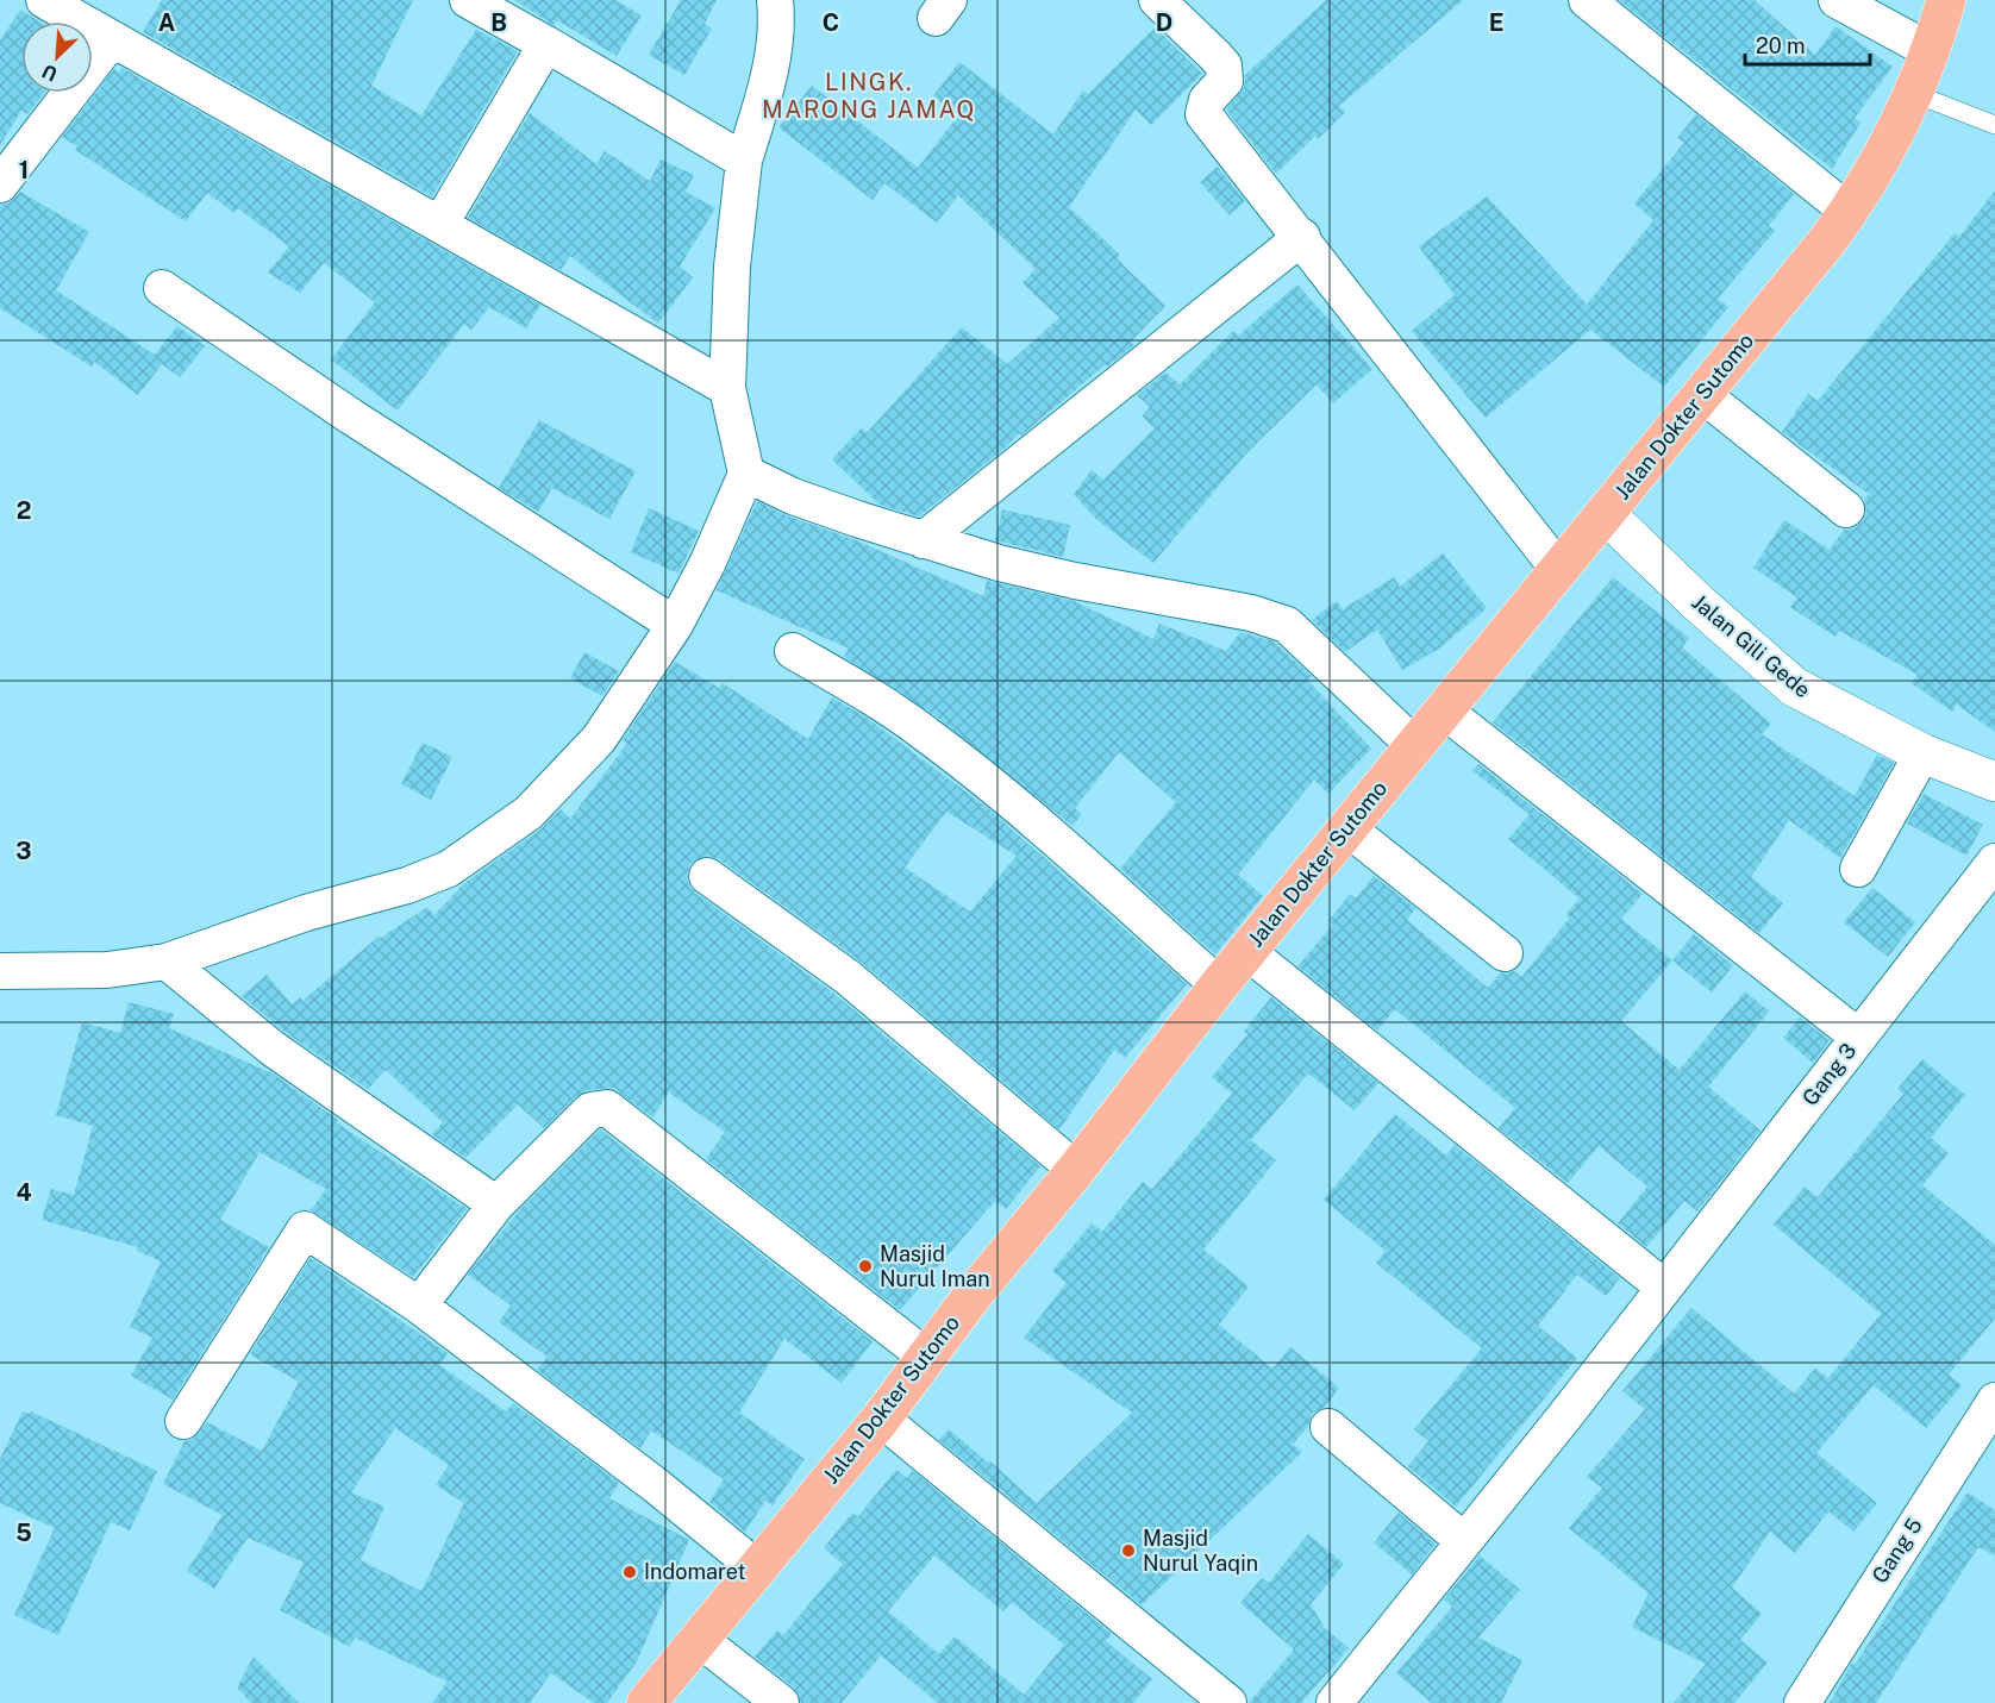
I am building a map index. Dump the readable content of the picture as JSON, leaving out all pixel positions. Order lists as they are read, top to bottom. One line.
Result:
{"streets":{"main road":["Jalan Dokter Sutomo"],"street":["Jalan Gili Gede","Gang 3","Gang 5"]},"crossings":[["Jalan Dokter Sutomo","Jalan Gili Gede"]],"districts":["LINGK. MARONG JAMAQ"],"places":["Masjid Nurul Iman","Masjid Nurul Yaqin","Indomaret"],"scale_bar":"20 m","north":"bottom left","grid":{"columns":["A","B","C","D","E"],"rows":["1","2","3","4","5"]}}
